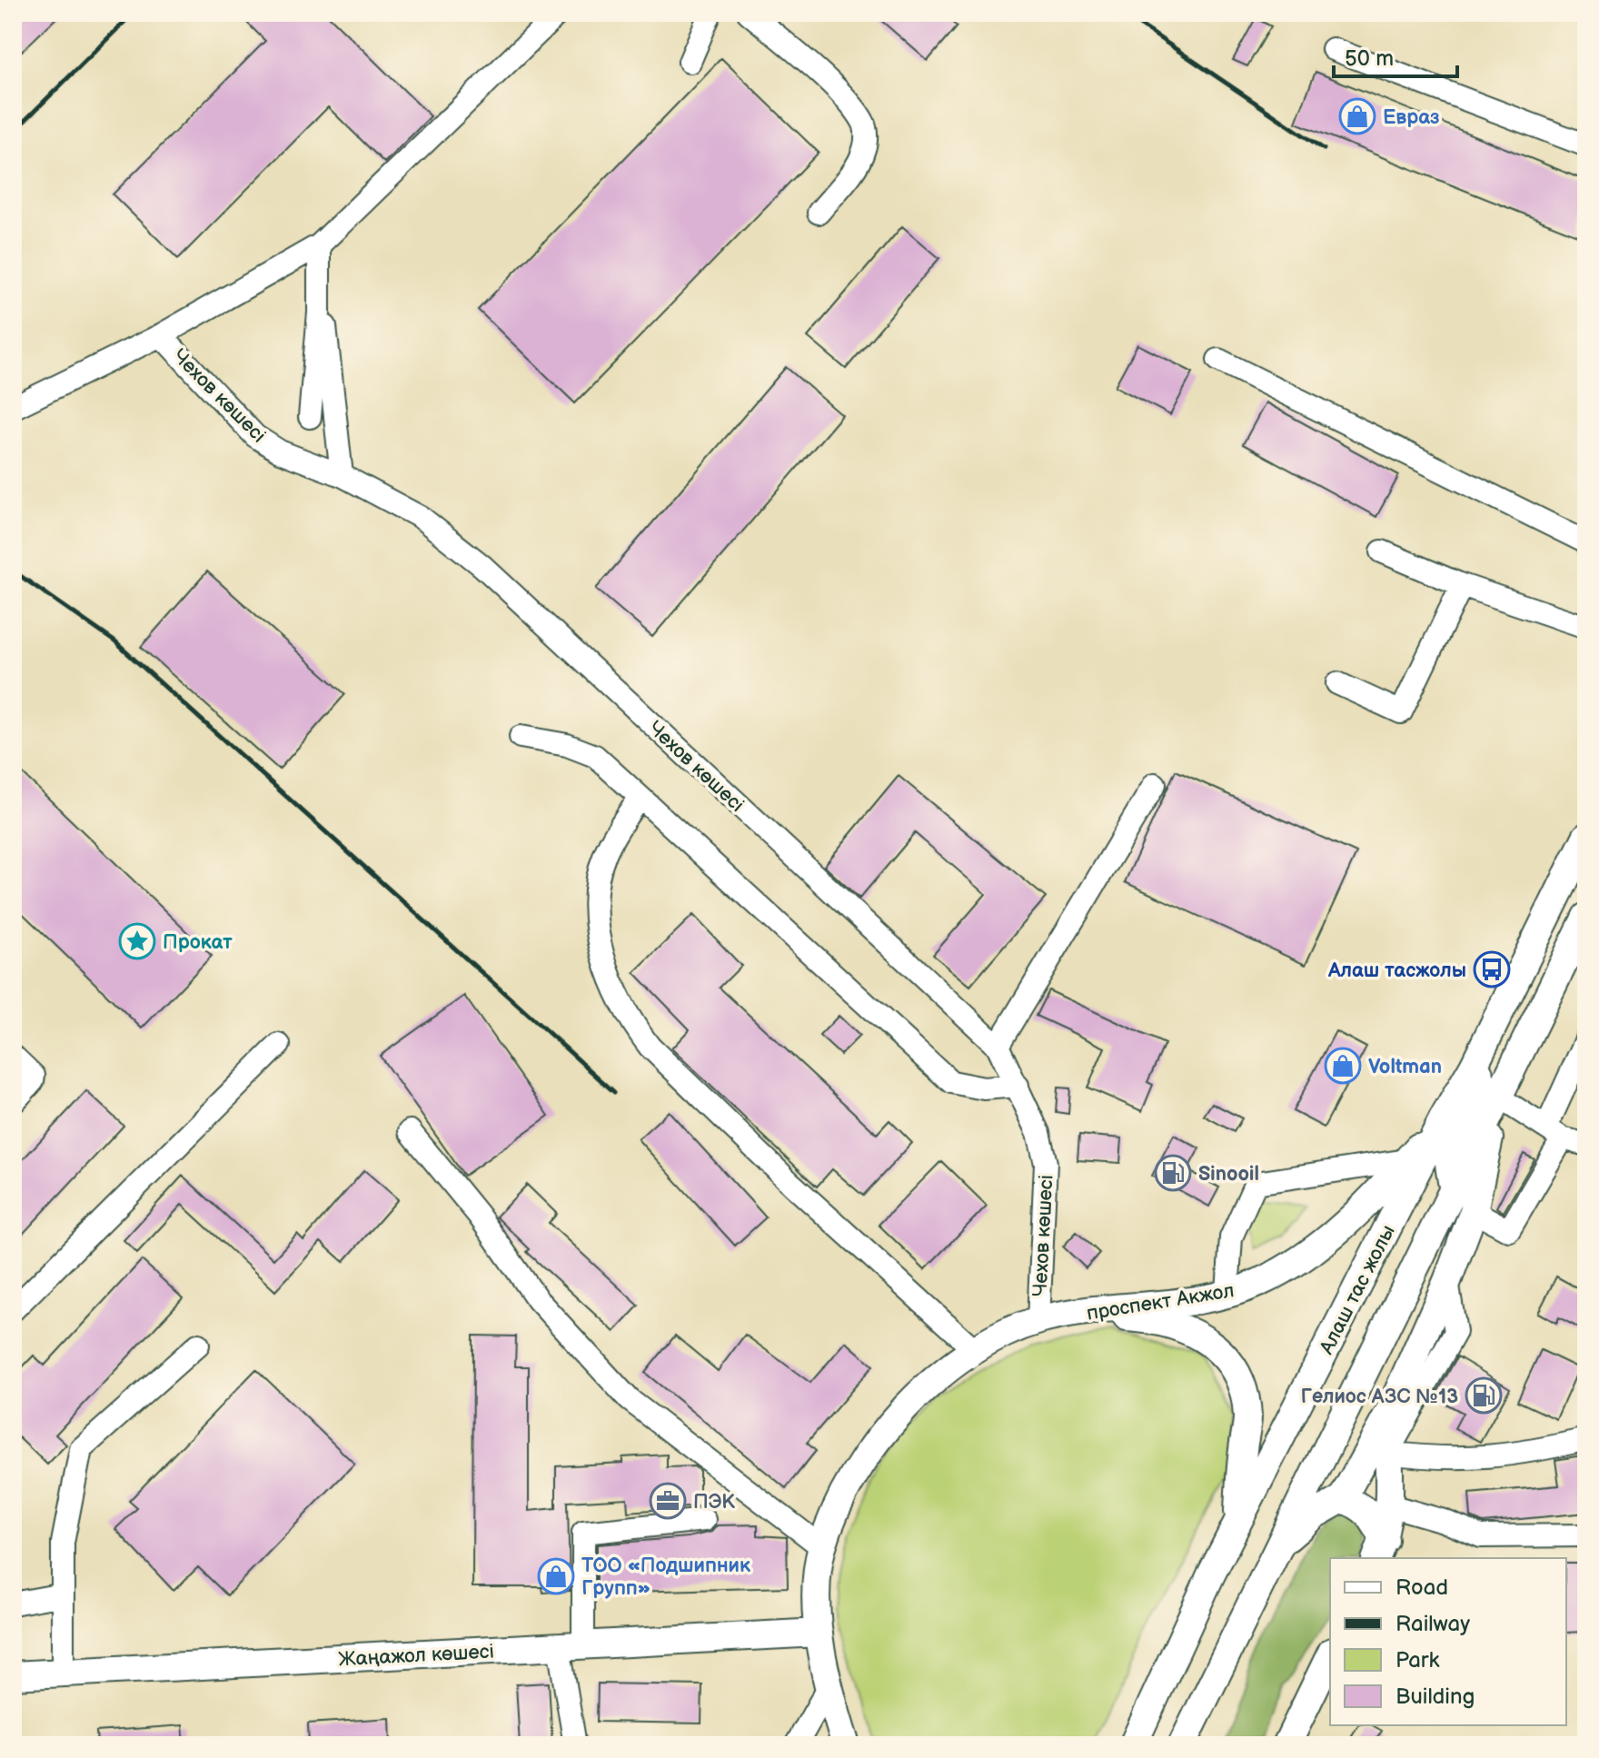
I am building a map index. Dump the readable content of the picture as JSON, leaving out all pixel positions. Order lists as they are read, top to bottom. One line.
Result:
{"streets":{"main road":["Алаш тас жолы","проспект Акжол","Жаңажол көшесі"],"lane":["Чехов көшесі"]},"crossings":[["Чехов көшесі","проспект Акжол"],["Алаш тас жолы","проспект Акжол"],["проспект Акжол","Жаңажол көшесі"]],"places":{"shop":["Евраз","Voltman","ТОО «Подшипник Групп»"],"place":["Прокат"],"bus stop":["Алаш тасжолы"],"fuel station":["Sinooil","Гелиос АЗС №13"],"office":["ПЭК"]},"legend":["Road","Railway","Park","Building"],"scale_bar":"50 m"}
